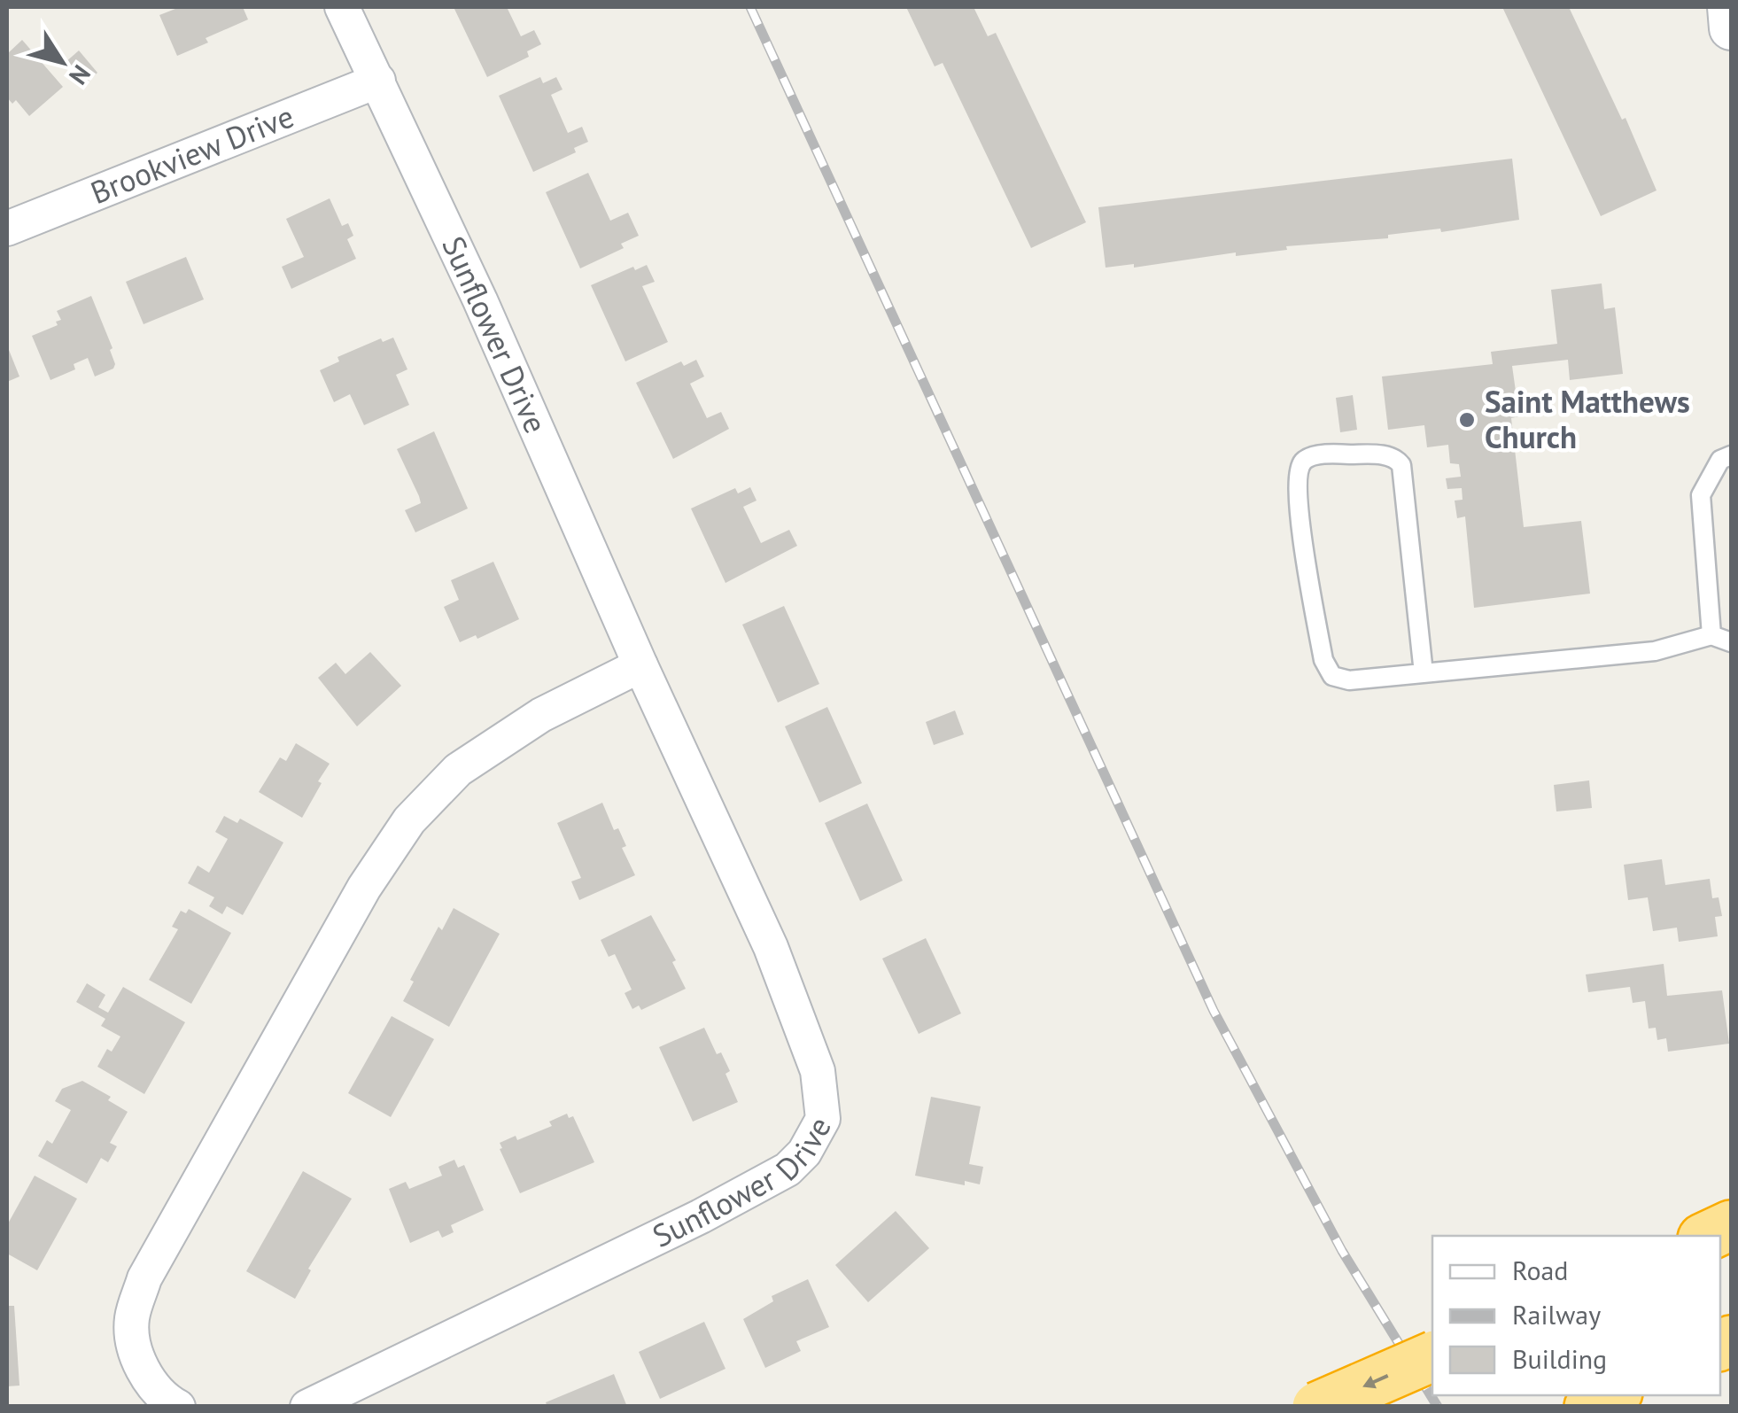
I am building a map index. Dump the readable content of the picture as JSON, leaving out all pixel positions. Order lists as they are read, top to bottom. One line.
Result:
{"streets":{"street":["Brookview Drive","Sunflower Drive"]},"crossings":[["Brookview Drive","Sunflower Drive"]],"places":["Saint Matthews Church"],"legend":["Road","Railway","Building"],"north":"bottom right"}
